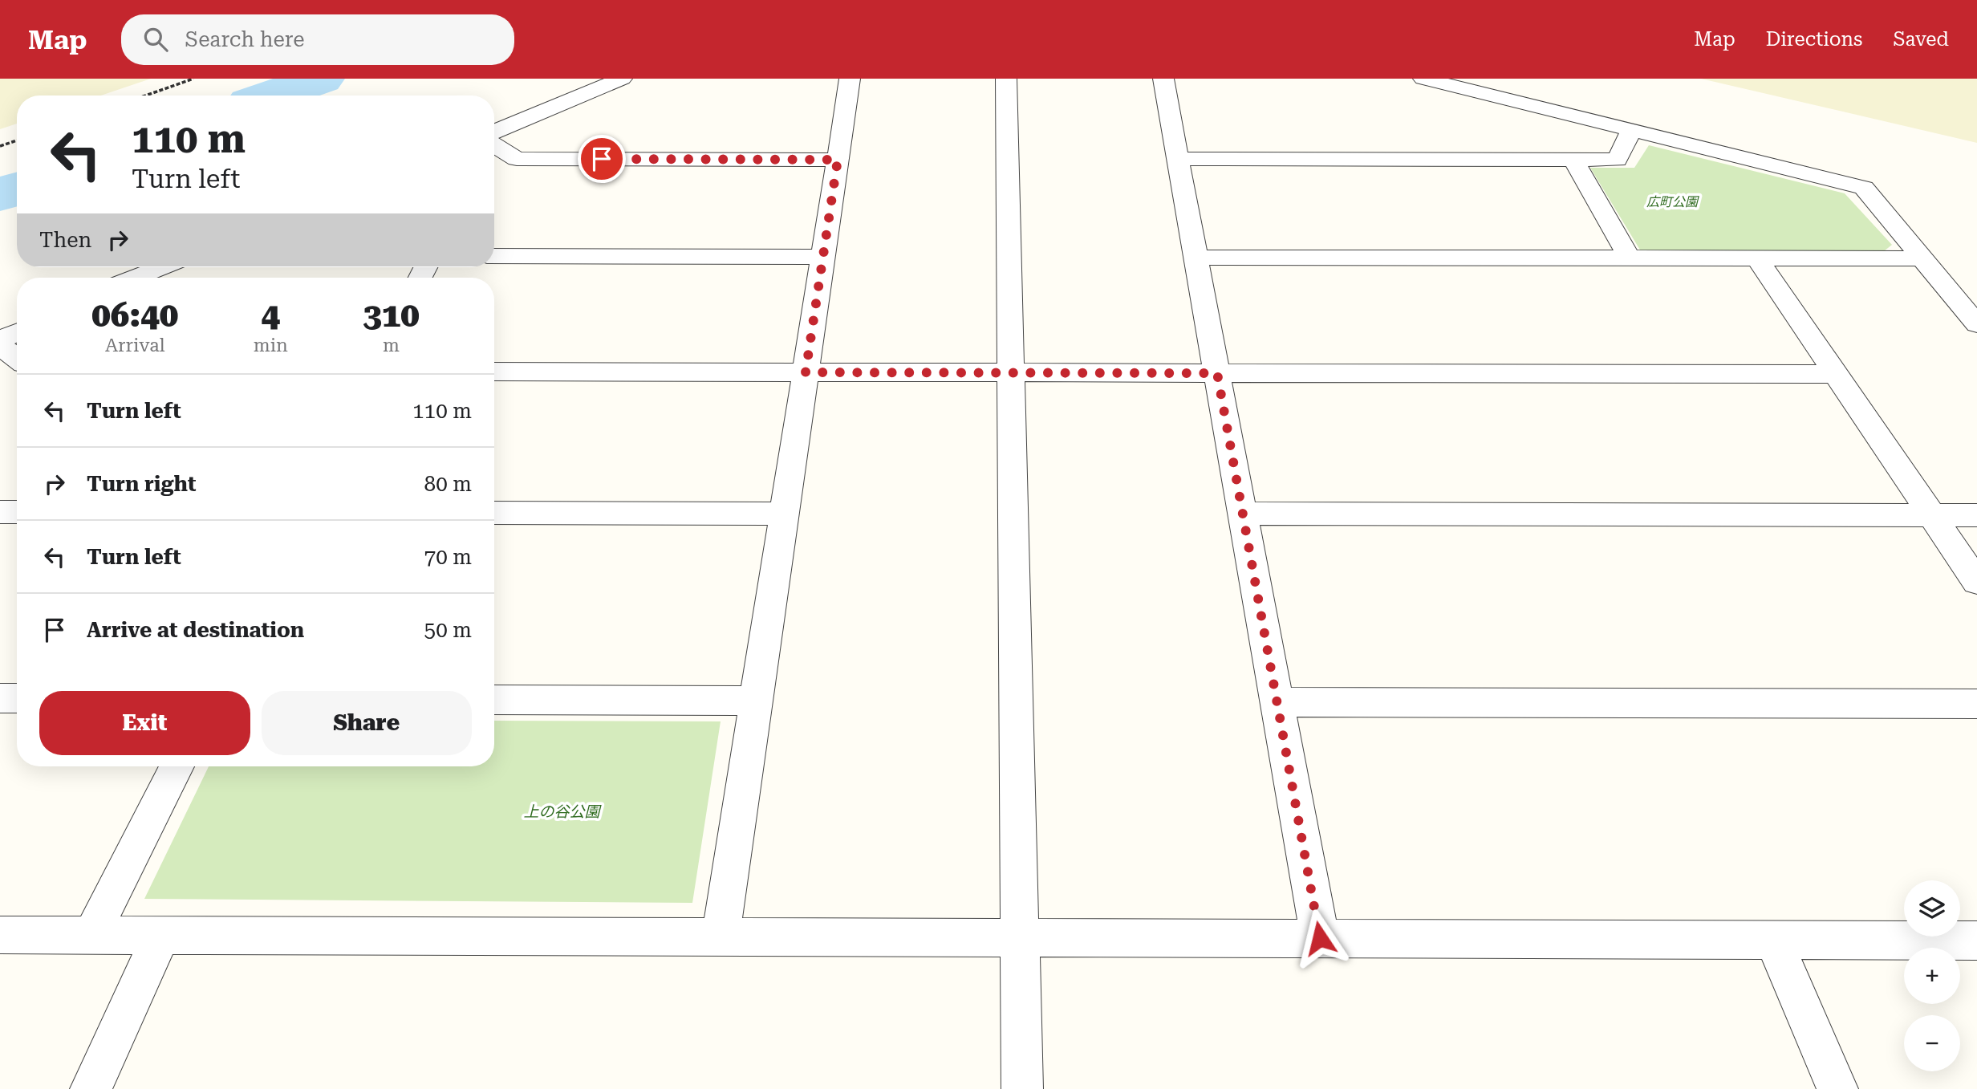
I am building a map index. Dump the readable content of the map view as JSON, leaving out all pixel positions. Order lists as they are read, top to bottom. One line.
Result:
{"parks":["広町公園","上の谷公園"],"page":{"header":"Map","search":"Search here","nav":["Map","Directions","Saved"],"turn":["110 m","Turn left"],"then":"Then","eta":["06:40","Arrival","4","min","310","m"],"list":[{"name":"Turn left","value":"110 m"},{"name":"Turn right","value":"80 m"},{"name":"Turn left","value":"70 m"},{"name":"Arrive at destination","value":"50 m"}],"buttons":["Exit","Share"],"map_buttons":["+","−"]}}
